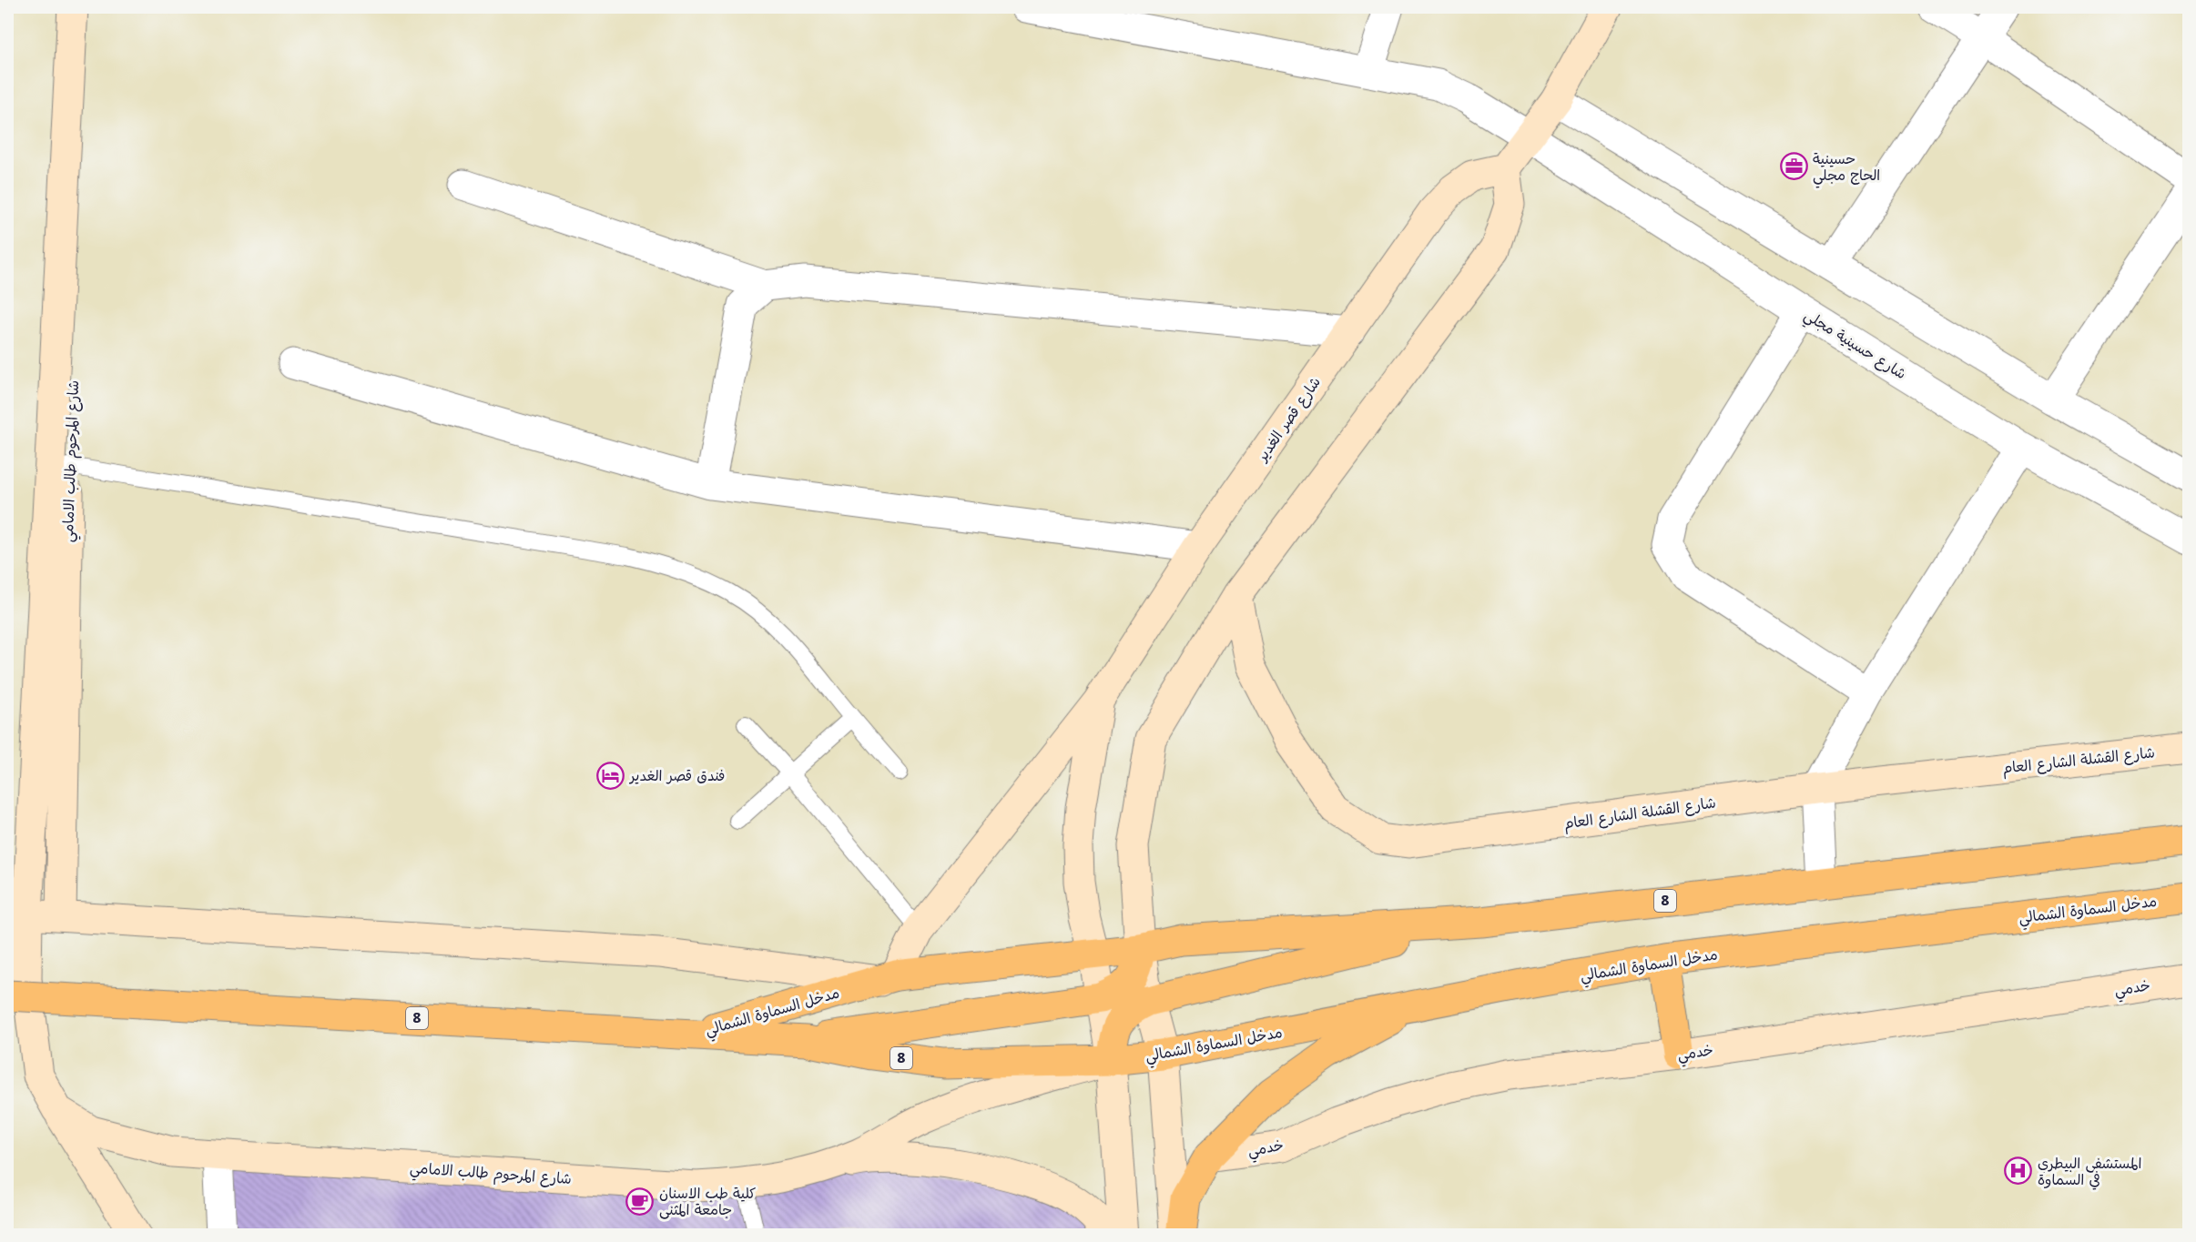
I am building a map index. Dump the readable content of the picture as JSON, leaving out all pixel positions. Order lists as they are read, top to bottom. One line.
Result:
{"streets":{"highway":["8","مدخل السماوة الشمالي"],"main road":["شارع قصر الغدير","شارع المرحوم طالب الامامي","شارع القشلة الشارع العام","خدمي"],"street":["شارع حسينية مجلي"]},"crossings":[["شارع قصر الغدير","مدخل السماوة الشمالي"],["شارع المرحوم طالب الامامي","مدخل السماوة الشمالي"],["8","مدخل السماوة الشمالي"]],"places":{"office":["حسينية الحاج مجلي"],"hotel":["فندق قصر الغدير"],"hospital":["المستشفى البيطري في السماوة"],"cafe":["كلية طب الاسنان جامعة المثنى"]}}
